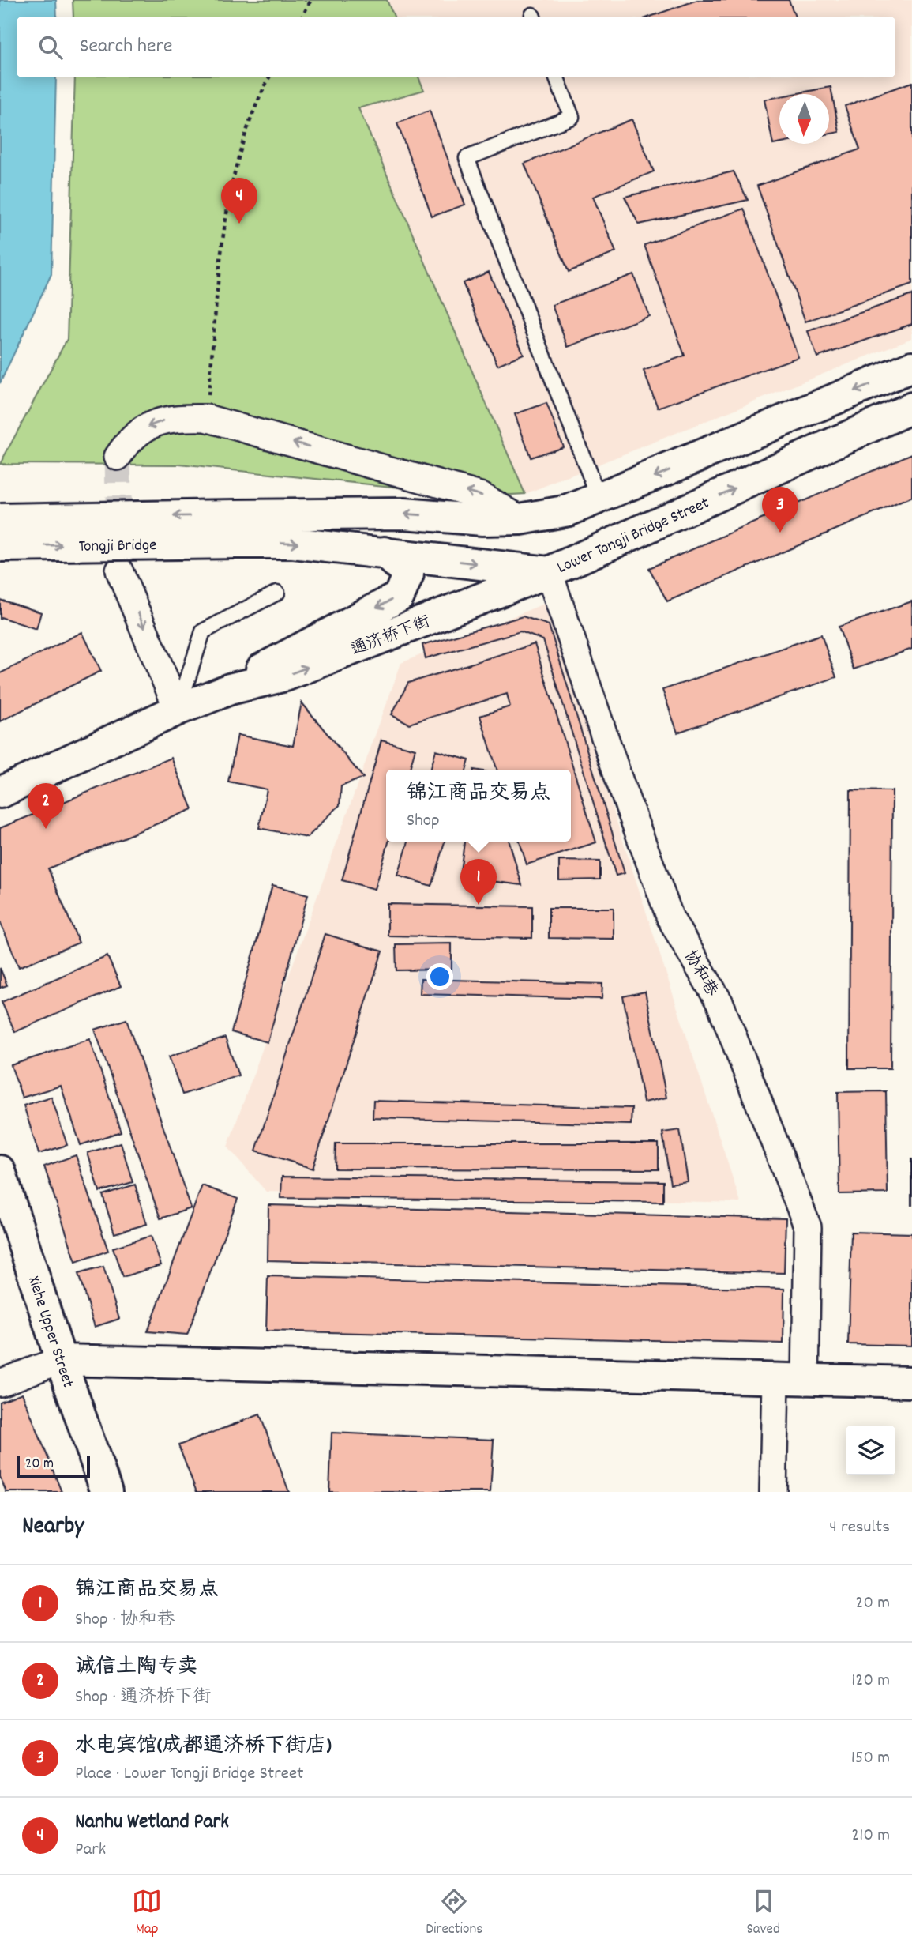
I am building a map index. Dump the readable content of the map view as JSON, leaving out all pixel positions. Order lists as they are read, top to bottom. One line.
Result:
{"streets":{"street":["Lower Tongji Bridge Street","Tongji Bridge","通济桥下街","协和巷","Xiehe Upper Street"]},"crossings":[["Lower Tongji Bridge Street","Tongji Bridge"],["Lower Tongji Bridge Street","通济桥下街"],["Lower Tongji Bridge Street","协和巷"],["通济桥下街","协和巷"]],"scale_bar":"20 m","north":"bottom","page":{"search":"Search here","pins":["4","3","2","1"],"popup":["锦江商品交易点","Shop"],"scale":"20 m","heading":["Nearby","4 results"],"list":[{"mark":"1","name":"锦江商品交易点","note":"Shop · 协和巷","value":"20 m"},{"mark":"2","name":"诚信土陶专卖","note":"Shop · 通济桥下街","value":"120 m"},{"mark":"3","name":"水电宾馆(成都通济桥下街店)","note":"Place · Lower Tongji Bridge Street","value":"150 m"},{"mark":"4","name":"Nanhu Wetland Park","note":"Park","value":"210 m"}],"nav":["Map","Directions","Saved"]}}
